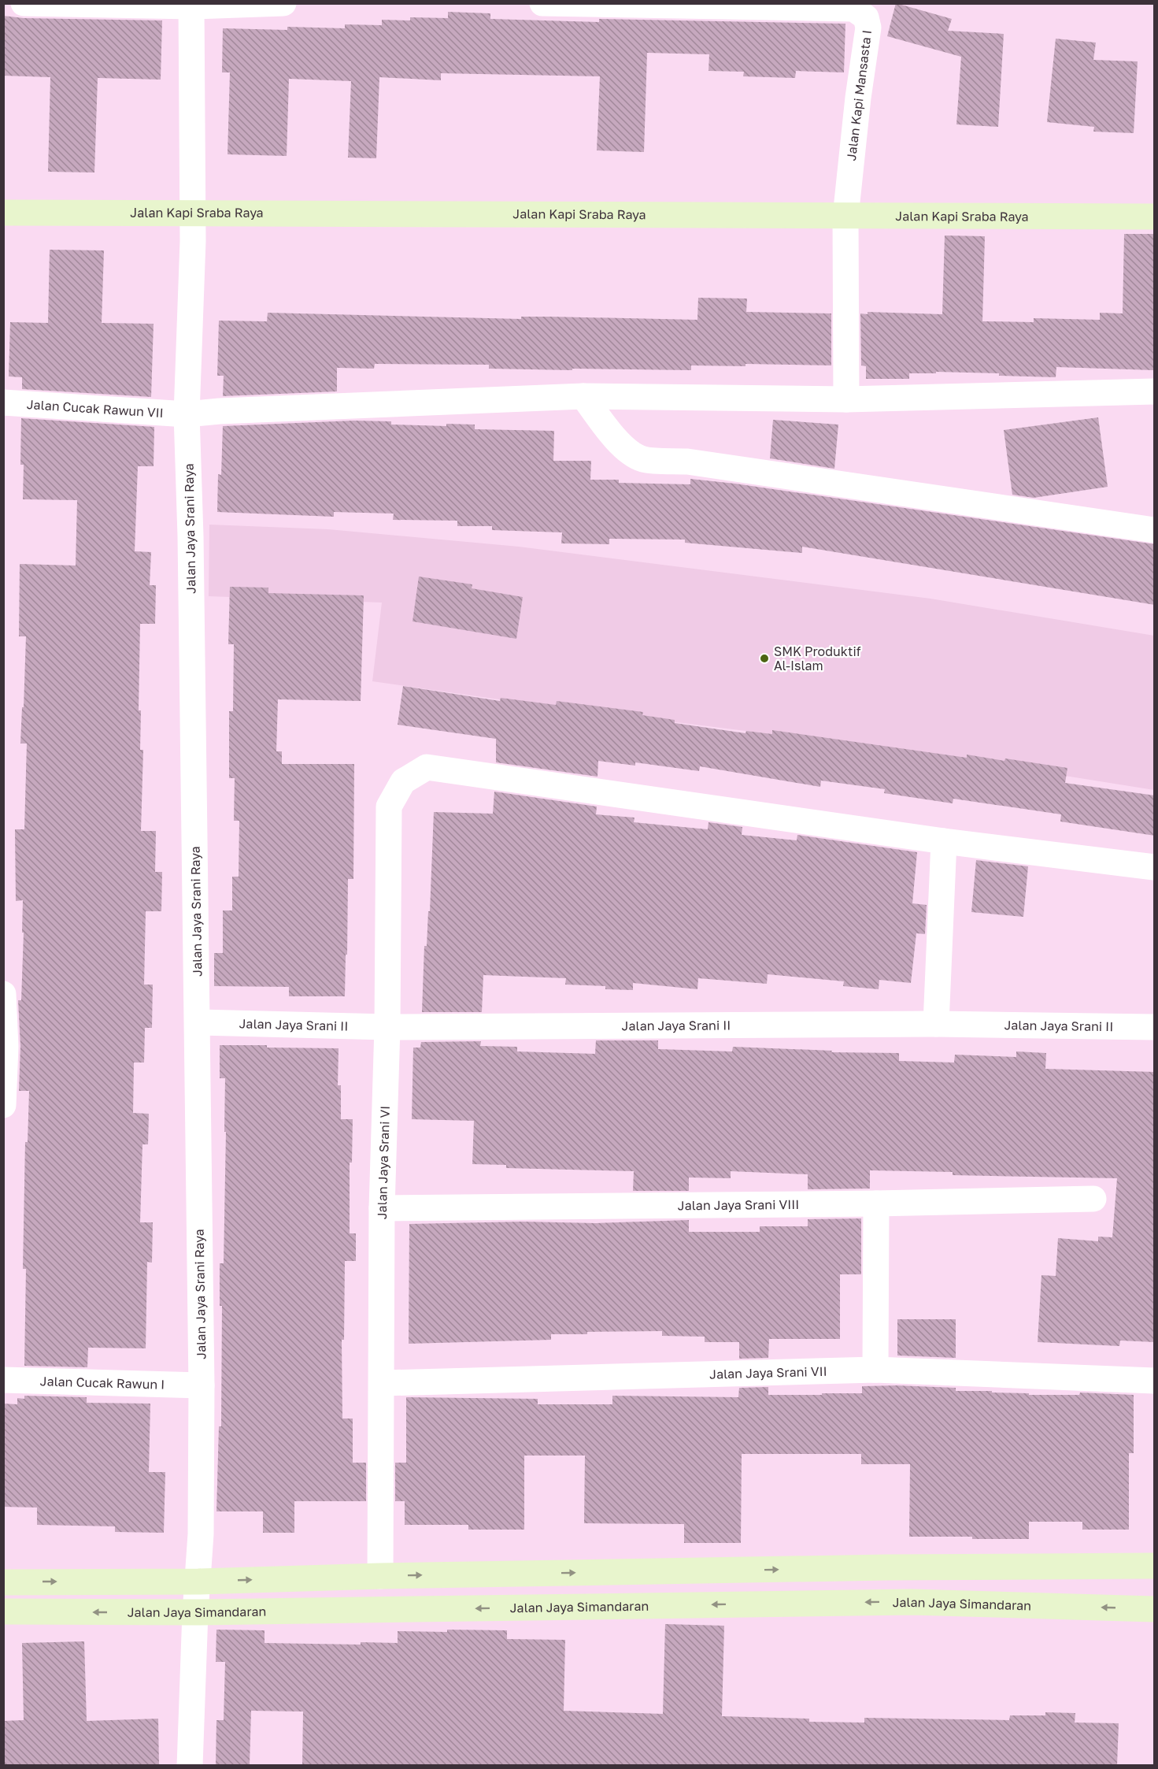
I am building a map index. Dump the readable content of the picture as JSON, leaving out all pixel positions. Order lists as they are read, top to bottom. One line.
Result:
{"streets":{"street":["Jalan Kapi Mansasta I","Jalan Kapi Sraba Raya","Jalan Cucak Rawun VII","Jalan Jaya Srani Raya","Jalan Jaya Srani II","Jalan Jaya Srani VI","Jalan Jaya Srani VIII","Jalan Jaya Srani VII","Jalan Cucak Rawun I","Jalan Jaya Simandaran"]},"crossings":[["Jalan Kapi Mansasta I","Jalan Kapi Sraba Raya"],["Jalan Kapi Sraba Raya","Jalan Jaya Srani Raya"],["Jalan Cucak Rawun VII","Jalan Jaya Srani Raya"],["Jalan Jaya Srani Raya","Jalan Jaya Srani II"],["Jalan Jaya Srani Raya","Jalan Cucak Rawun I"],["Jalan Jaya Srani Raya","Jalan Jaya Simandaran"],["Jalan Jaya Srani II","Jalan Jaya Srani VI"],["Jalan Jaya Srani VI","Jalan Jaya Srani VIII"],["Jalan Jaya Srani VI","Jalan Jaya Srani VII"]],"places":["SMK Produktif Al-Islam"]}
